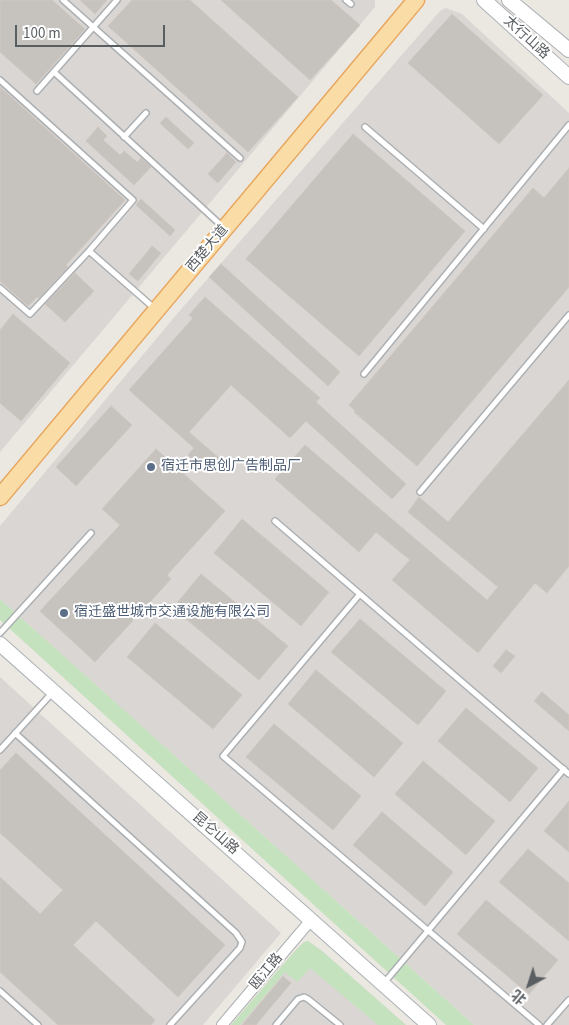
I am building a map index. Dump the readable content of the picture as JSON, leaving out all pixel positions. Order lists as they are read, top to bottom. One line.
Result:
{"streets":{"main road":["西楚大道"],"street":["太行山路","昆仑山路","瓯江路"]},"crossings":[["昆仑山路","瓯江路"]],"places":["宿迁市思创广告制品厂","宿迁盛世城市交通设施有限公司"],"scale_bar":"100 m","north":"bottom left"}
